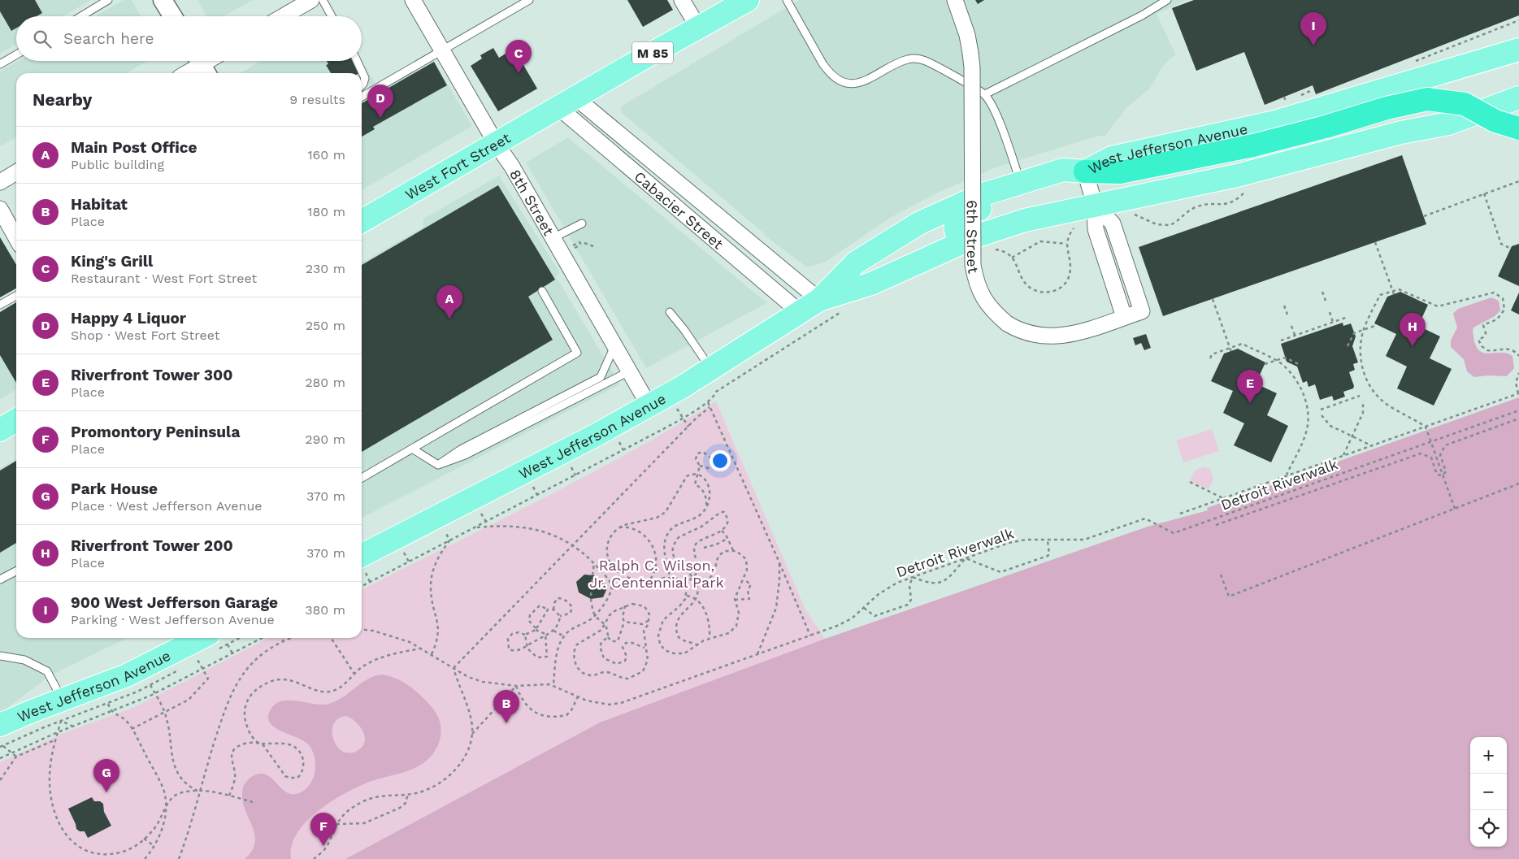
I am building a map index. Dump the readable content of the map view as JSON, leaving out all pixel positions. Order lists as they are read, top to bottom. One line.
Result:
{"streets":{"main road":["M 85","West Jefferson Avenue","West Fort Street"],"street":["8th Street","Cabacier Street","6th Street"],"path":["Detroit Riverwalk"]},"crossings":[["M 85","West Fort Street"],["M 85","Cabacier Street"],["West Jefferson Avenue","8th Street"],["West Jefferson Avenue","Cabacier Street"],["West Jefferson Avenue","6th Street"],["West Fort Street","8th Street"],["West Fort Street","Cabacier Street"]],"parks":["Ralph C. Wilson, Jr. Centennial Park"],"page":{"pins":["I","C","D","A","H","E","B","G","F"],"search":"Search here","heading":["Nearby","9 results"],"list":[{"mark":"A","name":"Main Post Office","note":"Public building","value":"160 m"},{"mark":"B","name":"Habitat","note":"Place","value":"180 m"},{"mark":"C","name":"King's Grill","note":"Restaurant · West Fort Street","value":"230 m"},{"mark":"D","name":"Happy 4 Liquor","note":"Shop · West Fort Street","value":"250 m"},{"mark":"E","name":"Riverfront Tower 300","note":"Place","value":"280 m"},{"mark":"F","name":"Promontory Peninsula","note":"Place","value":"290 m"},{"mark":"G","name":"Park House","note":"Place · West Jefferson Avenue","value":"370 m"},{"mark":"H","name":"Riverfront Tower 200","note":"Place","value":"370 m"},{"mark":"I","name":"900 West Jefferson Garage","note":"Parking · West Jefferson Avenue","value":"380 m"}],"map_buttons":["+","−"]}}
